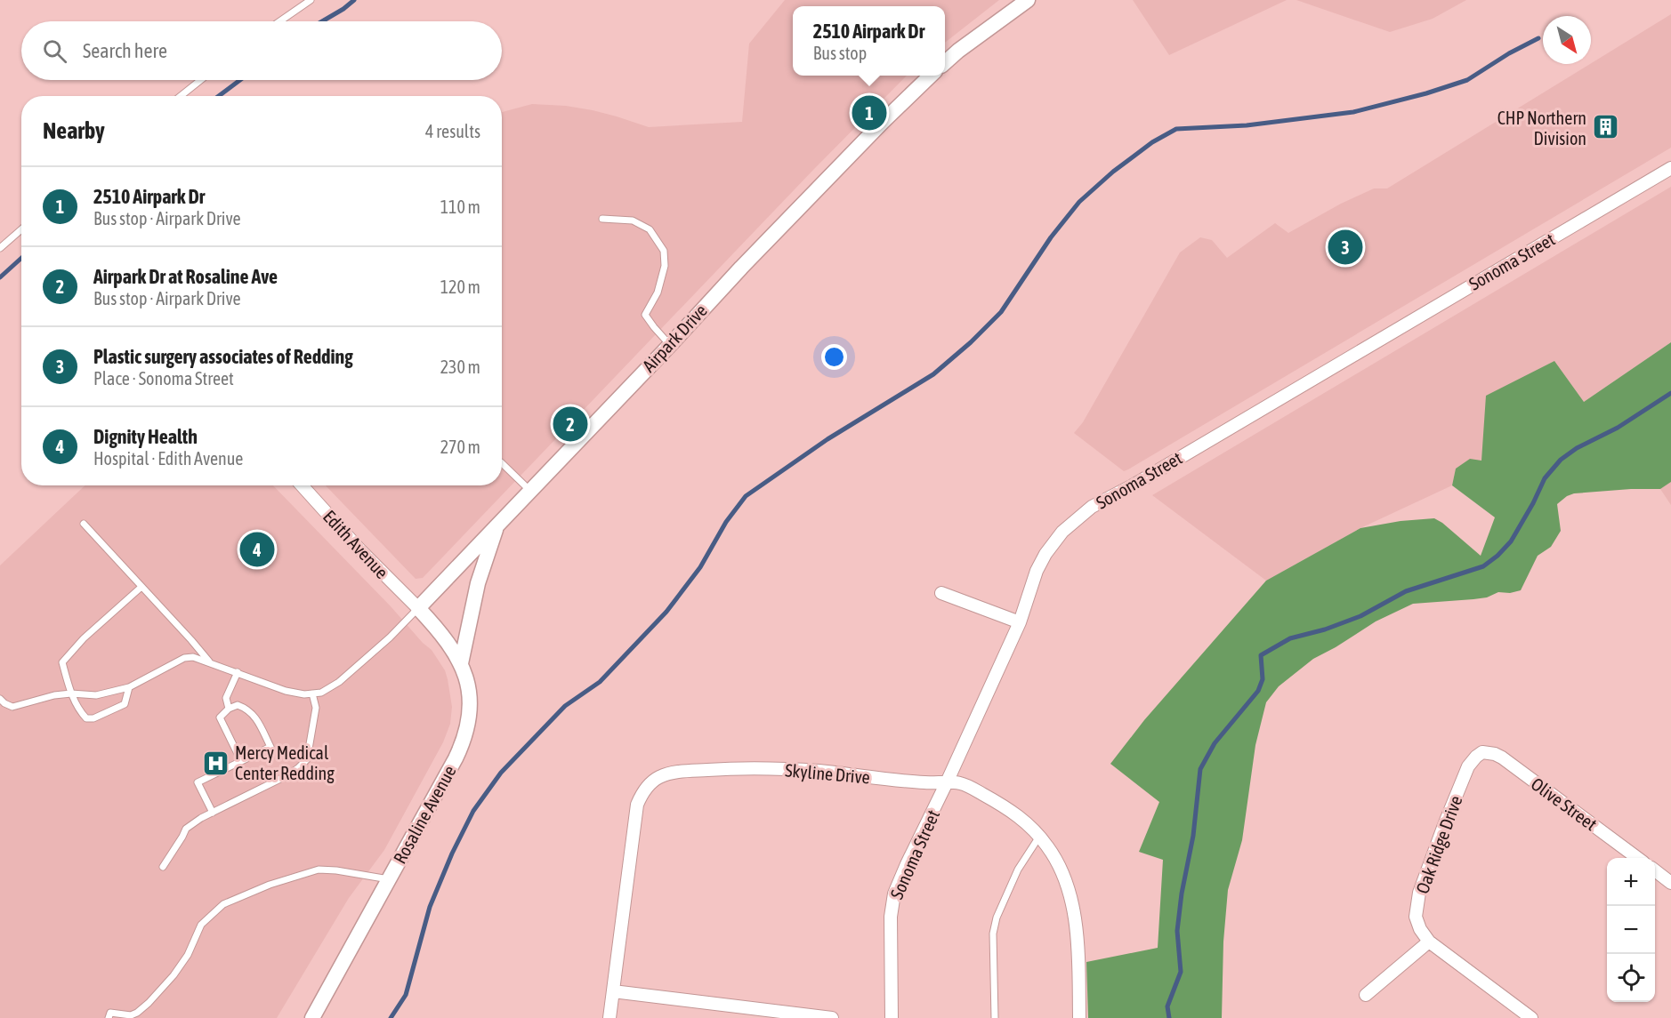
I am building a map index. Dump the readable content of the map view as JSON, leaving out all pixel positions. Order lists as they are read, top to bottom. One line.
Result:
{"streets":{"street":["Sonoma Street","Airpark Drive","Edith Avenue","Skyline Drive","Olive Street","Rosaline Avenue","Oak Ridge Drive"]},"crossings":[["Sonoma Street","Skyline Drive"],["Airpark Drive","Edith Avenue"],["Airpark Drive","Rosaline Avenue"],["Edith Avenue","Rosaline Avenue"],["Olive Street","Oak Ridge Drive"]],"places":{"building":["CHP Northern Division"],"hospital":["Mercy Medical Center Redding"]},"north":"bottom right","page":{"popup":["2510 Airpark Dr","Bus stop"],"search":"Search here","pins":["1","3","2","4"],"heading":["Nearby","4 results"],"list":[{"mark":"1","name":"2510 Airpark Dr","note":"Bus stop · Airpark Drive","value":"110 m"},{"mark":"2","name":"Airpark Dr at Rosaline Ave","note":"Bus stop · Airpark Drive","value":"120 m"},{"mark":"3","name":"Plastic surgery associates of Redding","note":"Place · Sonoma Street","value":"230 m"},{"mark":"4","name":"Dignity Health","note":"Hospital · Edith Avenue","value":"270 m"}],"map_buttons":["+","−"]}}
